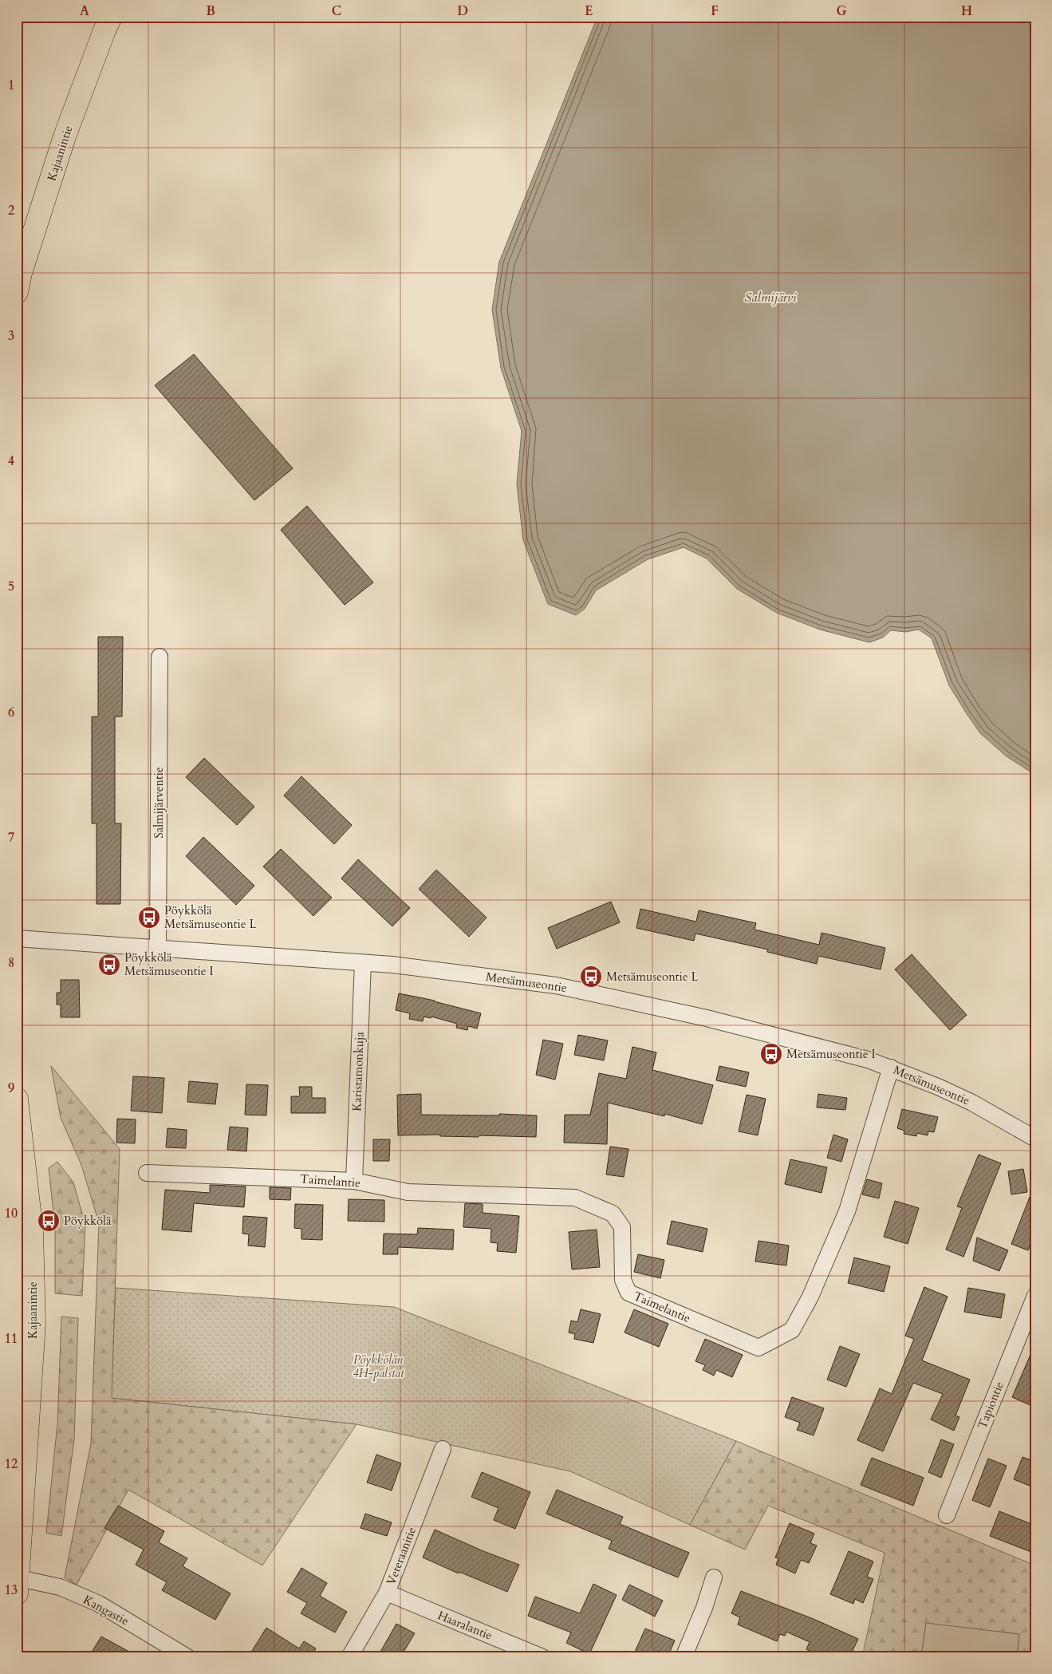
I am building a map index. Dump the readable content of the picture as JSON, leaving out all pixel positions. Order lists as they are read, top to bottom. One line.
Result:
{"streets":{"main road":["Kajaanintie"],"street":["Salmijärventie","Metsämuseontie","Karistamonkuja","Taimelantie","Tapiontie","Veteraanitie","Kangastie","Haaralantie"]},"crossings":[["Kajaanintie","Kangastie"],["Salmijärventie","Metsämuseontie"],["Metsämuseontie","Karistamonkuja"],["Metsämuseontie","Taimelantie"],["Karistamonkuja","Taimelantie"],["Veteraanitie","Haaralantie"]],"water":["Salmijärvi"],"parks":["Pöykkölän 4H-palstat"],"places":{"bus stop":["Pöykkölä Metsämuseontie L","Pöykkölä Metsämuseontie I","Metsämuseontie L","Metsämuseontie I","Pöykkölä"]},"grid":{"columns":["A","B","C","D","E","F","G","H"],"rows":["1","2","3","4","5","6","7","8","9","10","11","12","13"]}}
